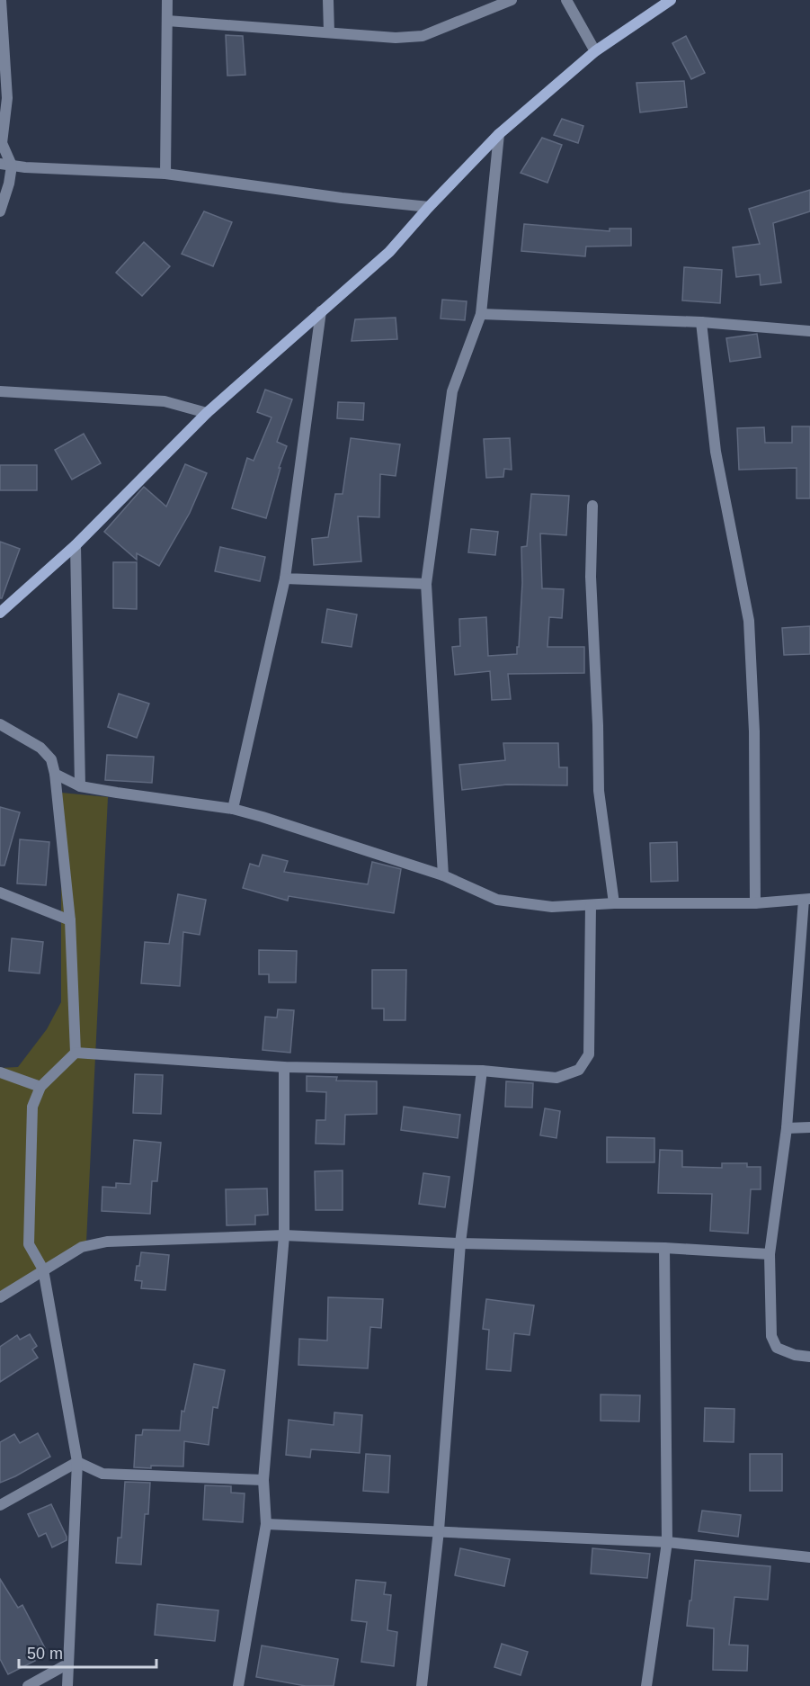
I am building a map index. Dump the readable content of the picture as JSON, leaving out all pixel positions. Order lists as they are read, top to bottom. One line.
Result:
{"scale_bar":"50 m"}
